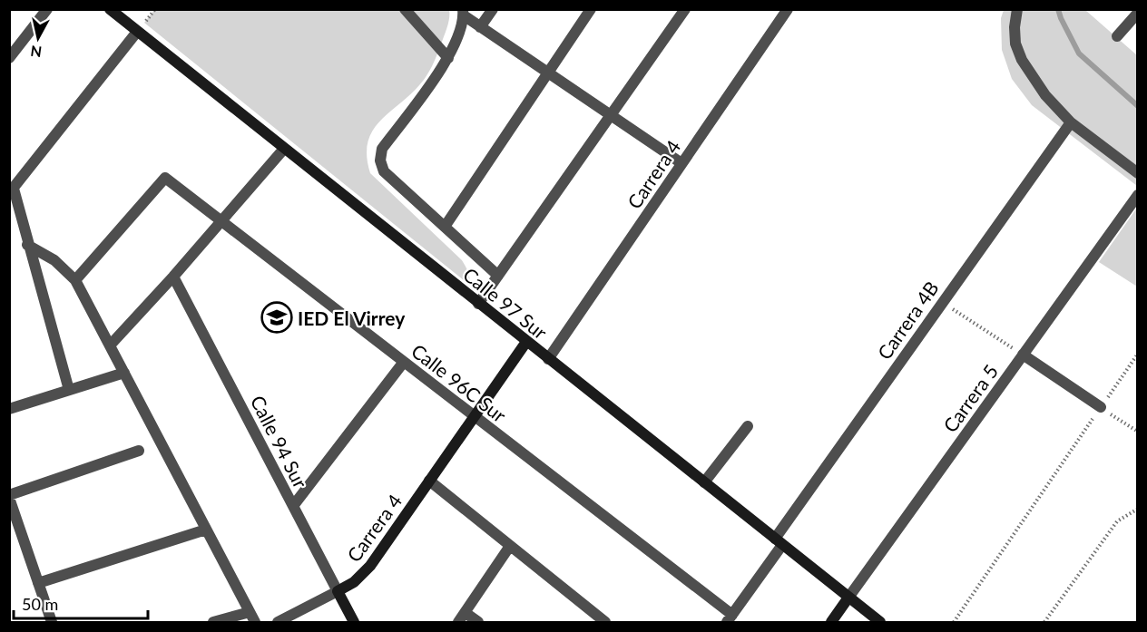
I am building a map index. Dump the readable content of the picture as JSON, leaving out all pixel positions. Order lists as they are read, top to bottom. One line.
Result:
{"streets":{"street":["Carrera 4","Calle 97 Sur","Carrera 4B","Calle 96C Sur","Carrera 5","Calle 94 Sur"]},"crossings":[["Carrera 4","Calle 97 Sur"],["Carrera 4","Calle 96C Sur"],["Carrera 4","Calle 94 Sur"],["Calle 97 Sur","Carrera 4B"],["Calle 97 Sur","Carrera 5"],["Carrera 4B","Calle 96C Sur"]],"places":{"school or university":["IED El Virrey"]},"scale_bar":"50 m","north":"bottom"}
